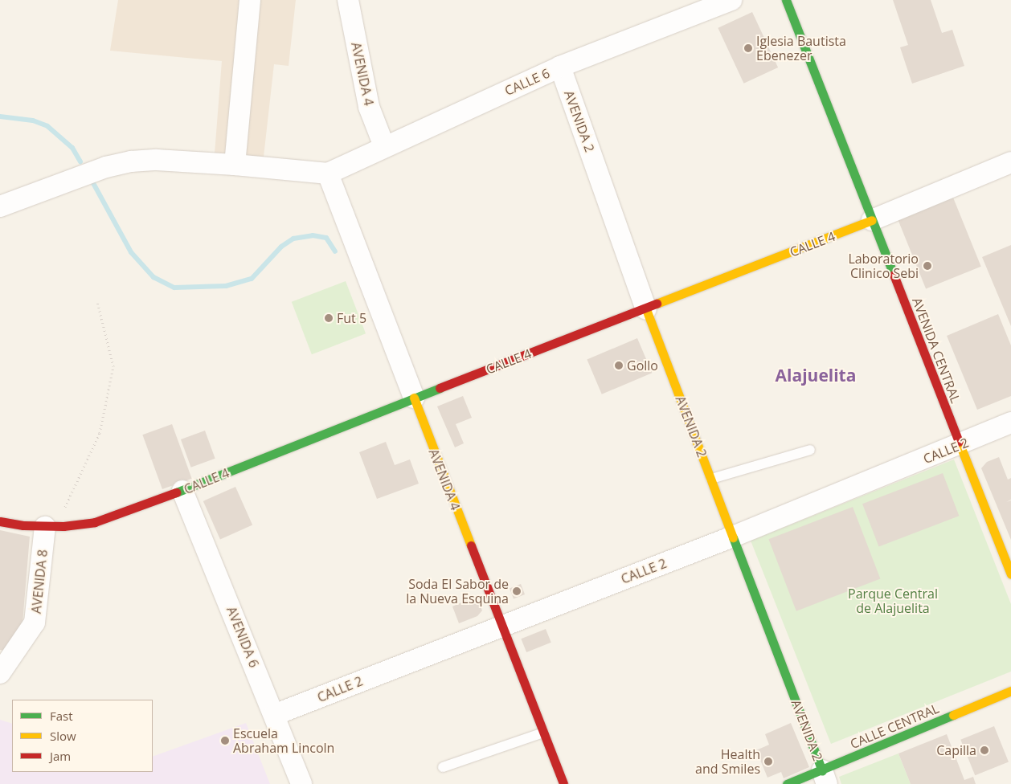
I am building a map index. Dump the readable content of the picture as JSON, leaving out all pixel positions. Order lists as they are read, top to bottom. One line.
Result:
{"streets":{"street":["AVENIDA 4","CALLE 6","AVENIDA 2","CALLE 4","AVENIDA CENTRAL","CALLE 2","AVENIDA 8","AVENIDA 6","CALLE CENTRAL"]},"crossings":[["AVENIDA 4","CALLE 6"],["AVENIDA 4","CALLE 4"],["AVENIDA 4","CALLE 2"],["CALLE 6","AVENIDA 2"],["AVENIDA 2","CALLE 4"],["AVENIDA 2","CALLE 2"],["AVENIDA 2","CALLE CENTRAL"],["CALLE 4","AVENIDA CENTRAL"],["CALLE 4","AVENIDA 8"],["CALLE 4","AVENIDA 6"],["AVENIDA CENTRAL","CALLE 2"],["CALLE 2","AVENIDA 6"]],"districts":["Alajuelita"],"parks":["Parque Central de Alajuelita"],"places":["Iglesia Bautista Ebenezer","Laboratorio Clinico Sebi","Fut 5","Gollo","Soda El Sabor de la Nueva Esquina","Escuela Abraham Lincoln","Capilla","Health and Smiles"],"legend":["Fast","Slow","Jam"]}
